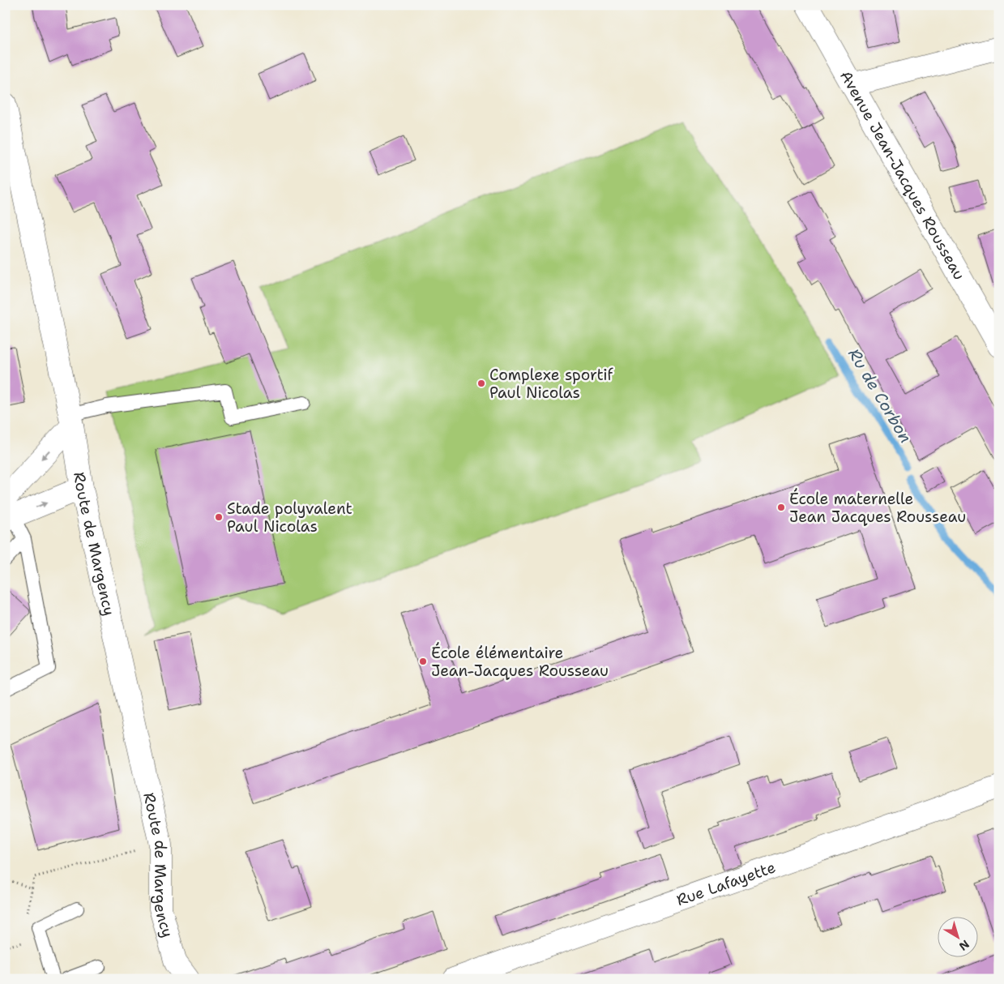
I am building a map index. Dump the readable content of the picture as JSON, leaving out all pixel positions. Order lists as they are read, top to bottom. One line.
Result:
{"streets":{"street":["Avenue Jean-Jacques Rousseau","Route de Margency","Rue Lafayette"]},"water":["Ru de Corbon"],"places":["Complexe sportif Paul Nicolas","École maternelle Jean Jacques Rousseau","Stade polyvalent Paul Nicolas","École élémentaire Jean-Jacques Rousseau"],"north":"bottom right"}
